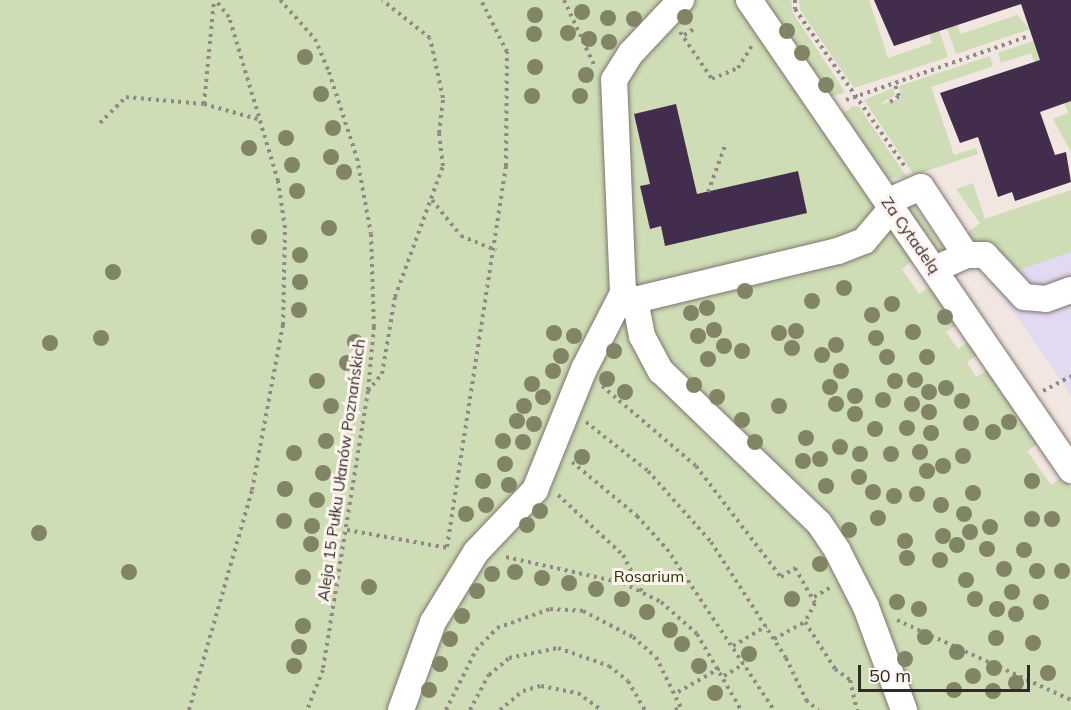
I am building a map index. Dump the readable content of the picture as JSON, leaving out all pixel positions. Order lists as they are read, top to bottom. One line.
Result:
{"streets":{"street":["Za Cytadelą"],"path":["Aleja 15 Pułku Ułanów Poznańskich"]},"parks":["Rosarium"],"scale_bar":"50 m"}
